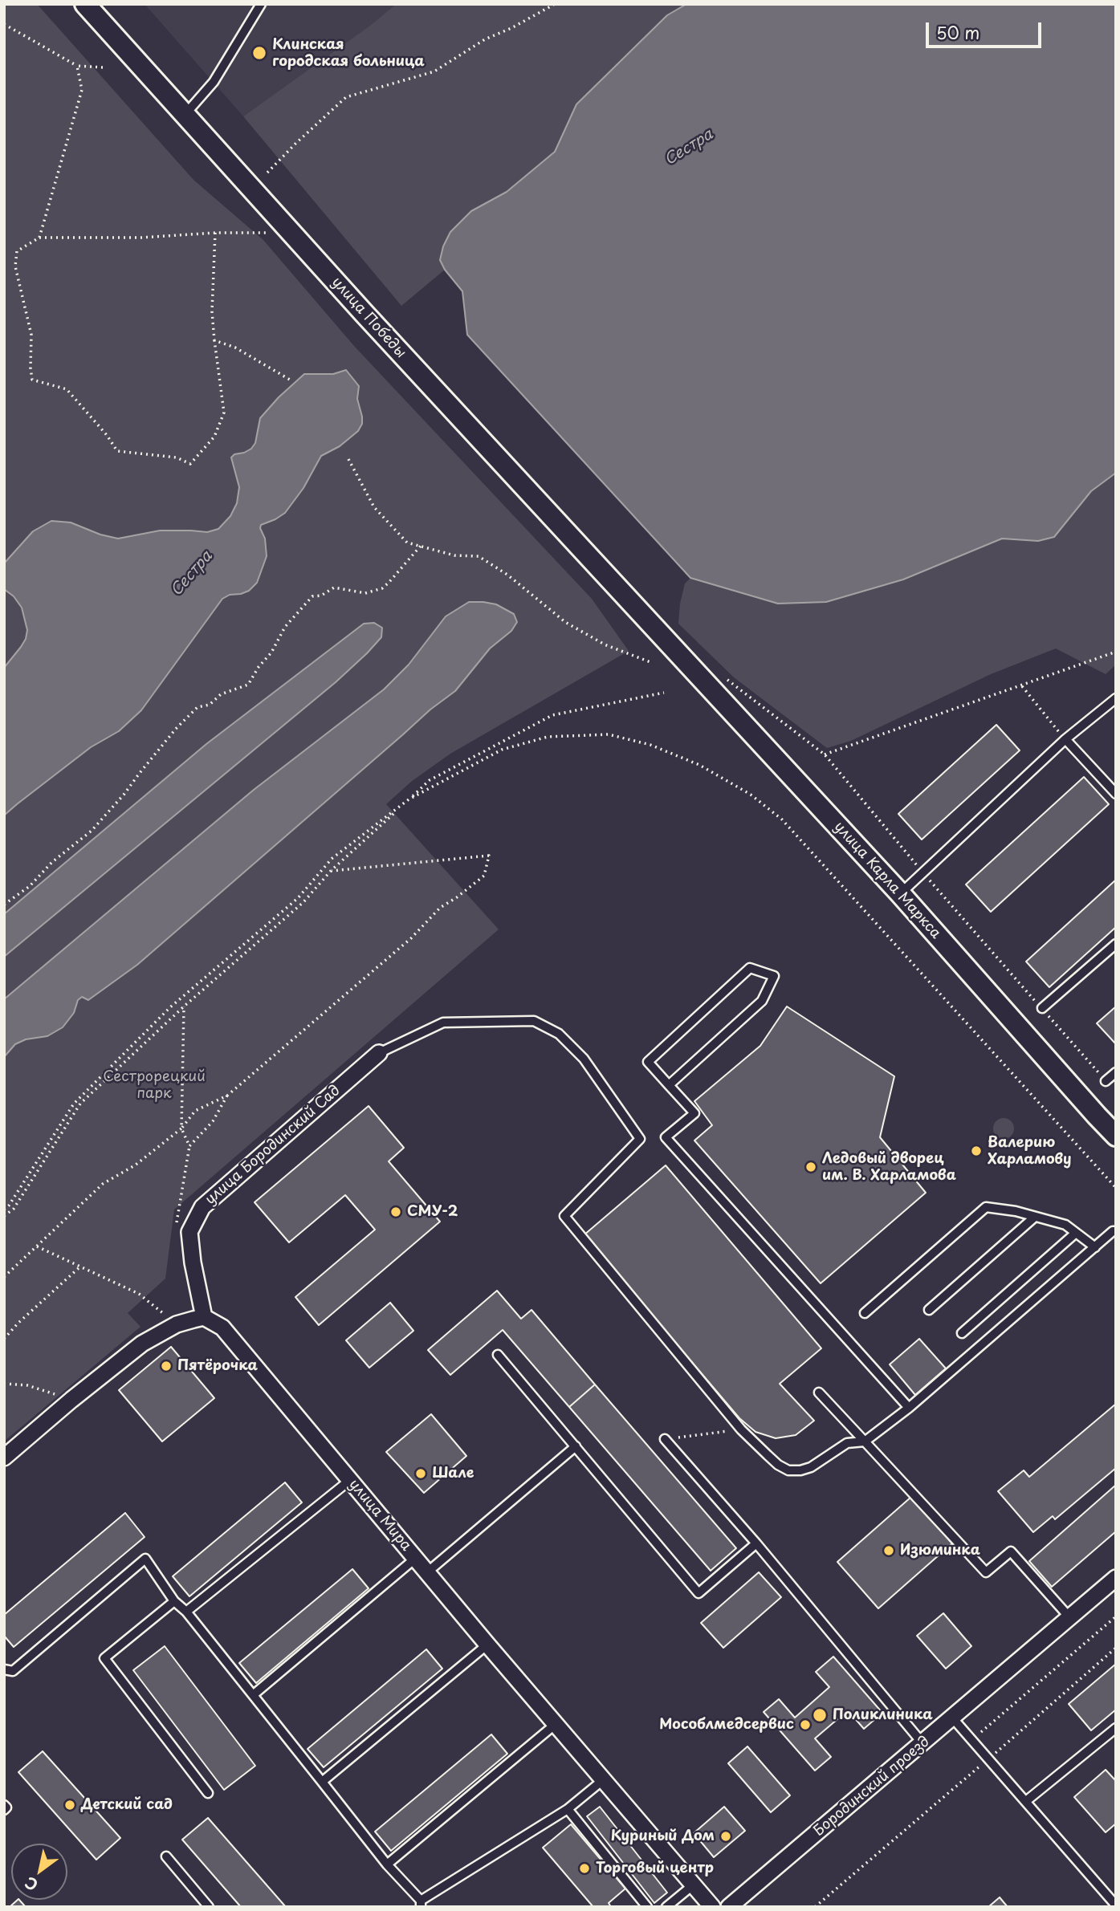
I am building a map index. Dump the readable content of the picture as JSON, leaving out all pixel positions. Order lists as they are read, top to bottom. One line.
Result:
{"streets":{"street":["улица Победы","улица Карла Маркса","улица Бородинский Сад","улица Мира","Бородинский проезд"]},"crossings":[["улица Победы","улица Карла Маркса"],["улица Бородинский Сад","улица Мира"]],"water":["Сестра"],"parks":["Сестрорецкий парк"],"places":["Клинская городская больница","Валерию Харламову","Ледовый дворец им. В. Харламова","СМУ-2","Пятёрочка","Шале","Изюминка","Поликлиника","Мособлмедсервис","Детский сад","Куриный Дом","Торговый центр"],"scale_bar":"50 m","north":"bottom left"}
